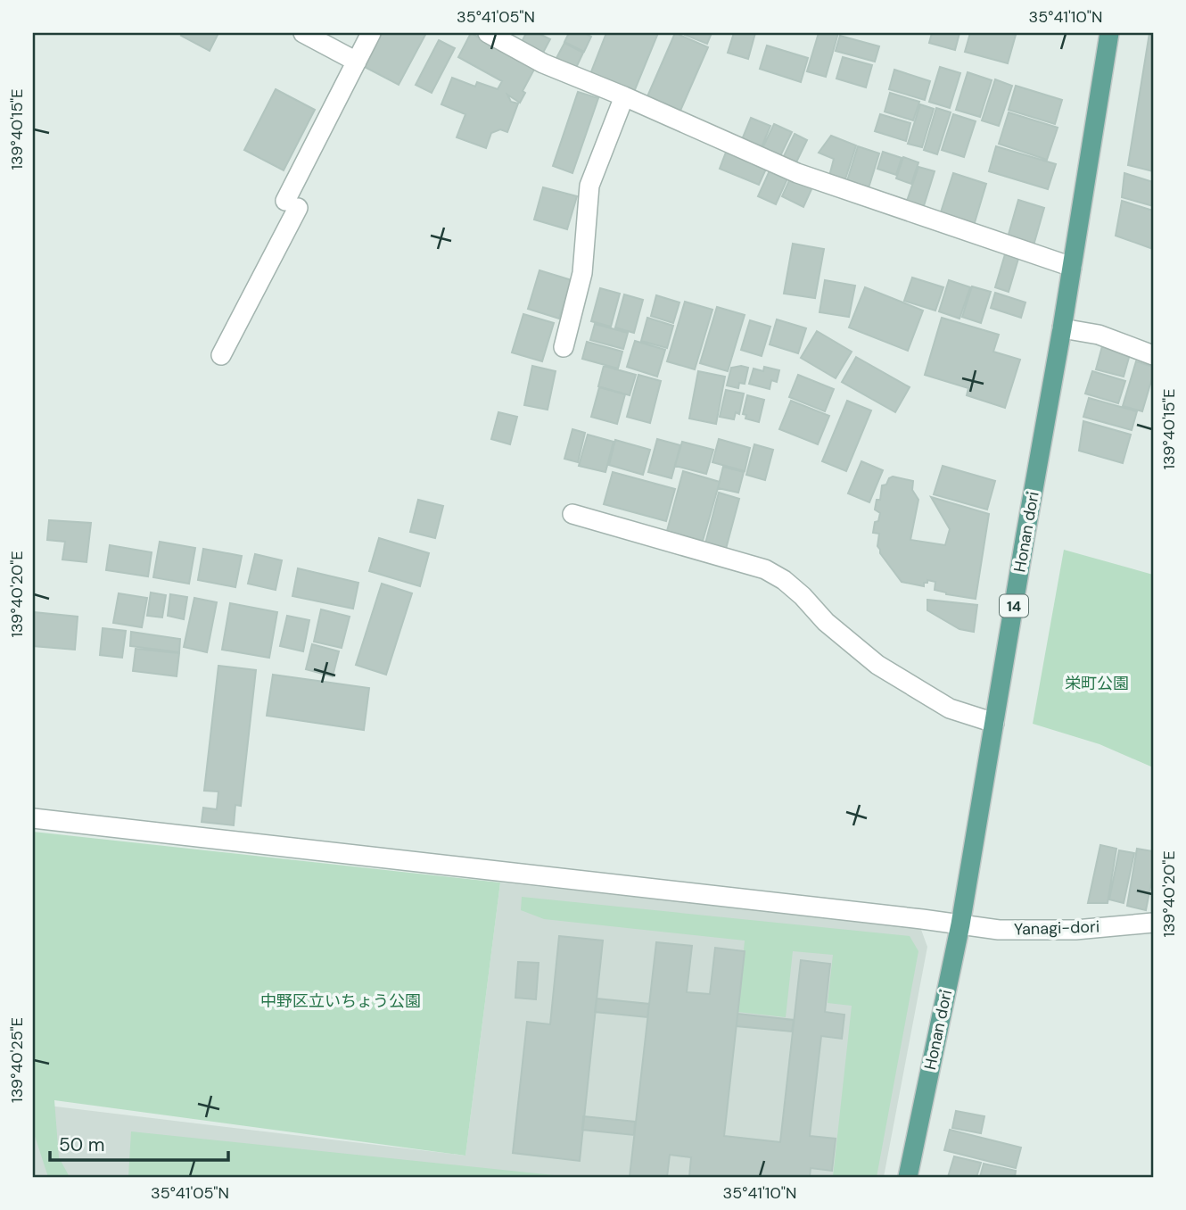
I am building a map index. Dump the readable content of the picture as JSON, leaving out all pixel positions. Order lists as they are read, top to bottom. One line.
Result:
{"streets":{"main road":["Honan dori","14"],"street":["Yanagi-dori"]},"crossings":[["Honan dori","Yanagi-dori"]],"parks":["栄町公園","中野区立いちょう公園"],"scale_bar":"50 m","coordinates":["35°41'05\"N","35°41'10\"N","139°40'15\"E","139°40'20\"E","139°40'25\"E"]}
